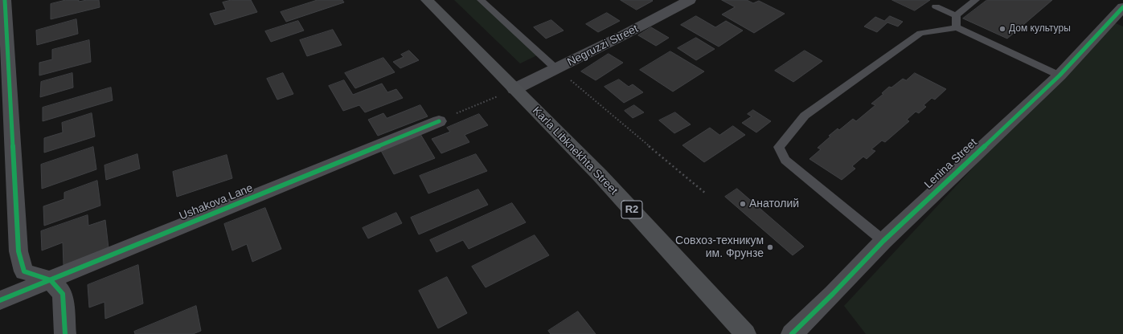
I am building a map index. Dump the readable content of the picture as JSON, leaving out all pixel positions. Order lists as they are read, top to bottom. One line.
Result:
{"streets":{"main road":["Karla Libknekhta Street","R2"],"street":["Negruzzi Street","Lenina Street","Ushakova Lane"]},"crossings":[["Negruzzi Street","Karla Libknekhta Street"]],"places":["Дом культуры","Анатолий","Совхоз-техникум им. Фрунзе"]}
